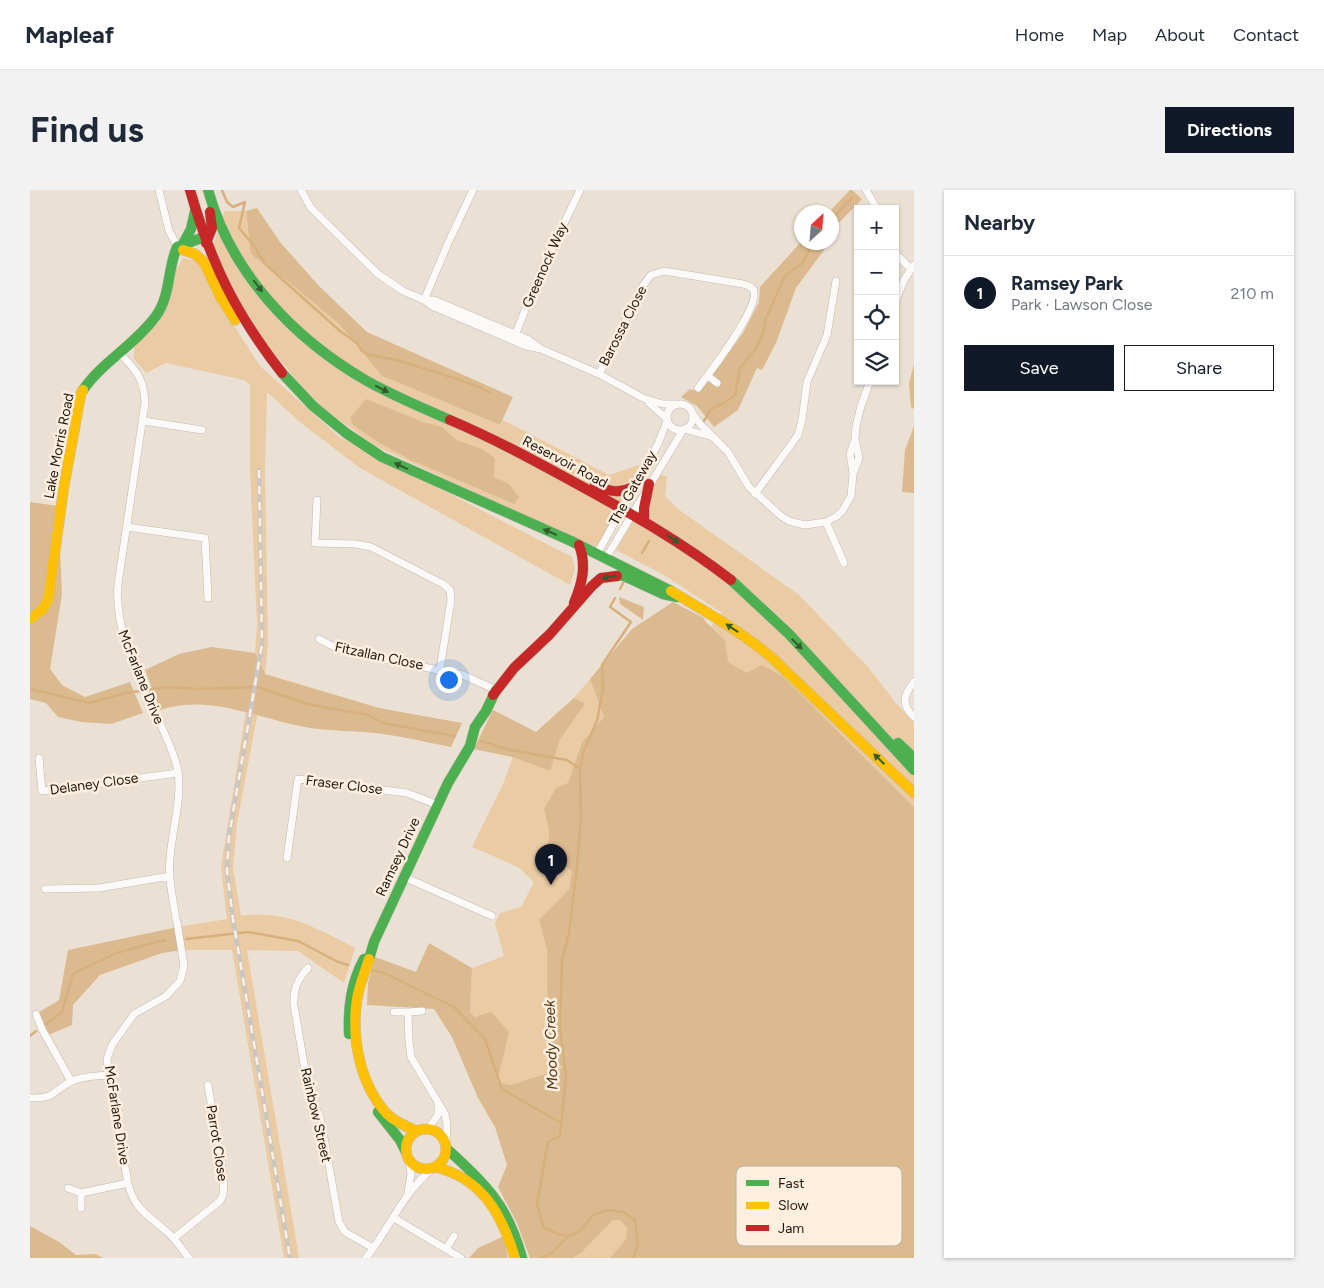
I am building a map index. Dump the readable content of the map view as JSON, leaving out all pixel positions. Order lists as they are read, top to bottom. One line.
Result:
{"streets":{"main road":["Lake Morris Road","Reservoir Road","Ramsey Drive"],"street":["Greenock Way","Barossa Close","The Gateway","Fitzallan Close","McFarlane Drive","Delaney Close","Fraser Close","Rainbow Street","Parrot Close"]},"crossings":[["Lake Morris Road","McFarlane Drive"],["Reservoir Road","The Gateway"],["Fitzallan Close","Ramsey Drive"],["McFarlane Drive","Delaney Close"],["McFarlane Drive","Parrot Close"],["Fraser Close","Ramsey Drive"]],"water":["Moody Creek"],"legend":["Fast","Slow","Jam"],"north":"top right","page":{"header":"Mapleaf","nav":["Home","Map","About","Contact"],"buttons":["Directions",["Save","Share"]],"title":"Find us","heading":"Nearby","map_buttons":["+","−"],"list":[{"mark":"1","name":"Ramsey Park","note":"Park · Lawson Close","value":"210 m"}],"pins":"1"}}
